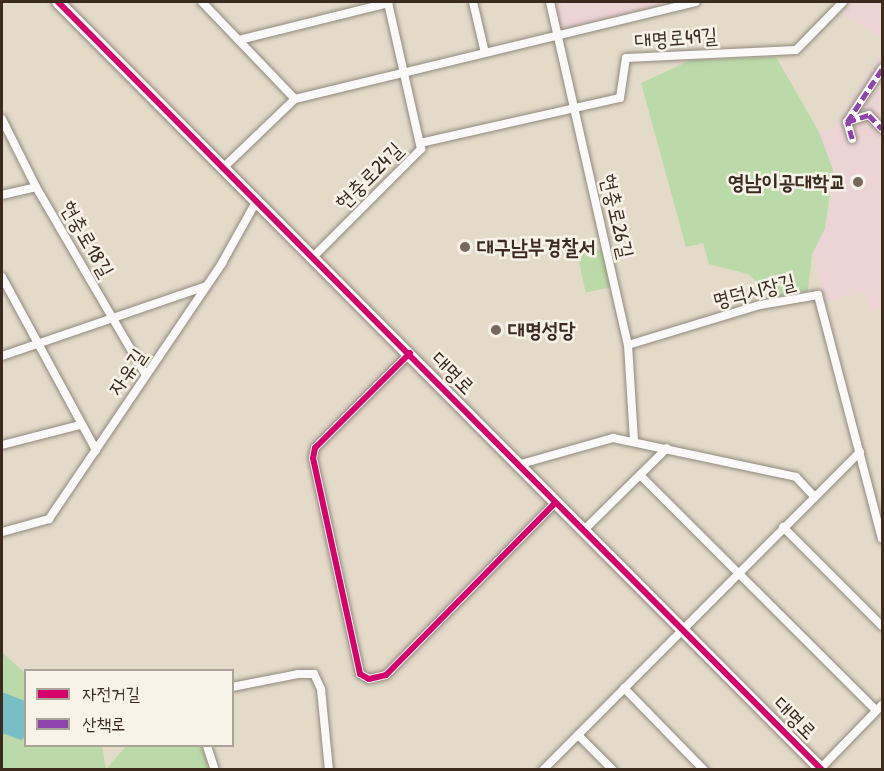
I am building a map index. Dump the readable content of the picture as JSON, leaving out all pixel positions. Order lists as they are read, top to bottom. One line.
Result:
{"streets":{"main road":["대명로"],"street":["대명로49길","현충로24길","현충로26길","현충로18길","명덕시장길","자유길"]},"crossings":[["대명로49길","현충로24길"],["대명로49길","현충로26길"],["현충로24길","대명로"],["현충로26길","명덕시장길"],["현충로18길","자유길"],["자유길","대명로"]],"places":["영남이공대학교","대구남부경찰서","대명성당"],"legend":["자전거길","산책로"]}
